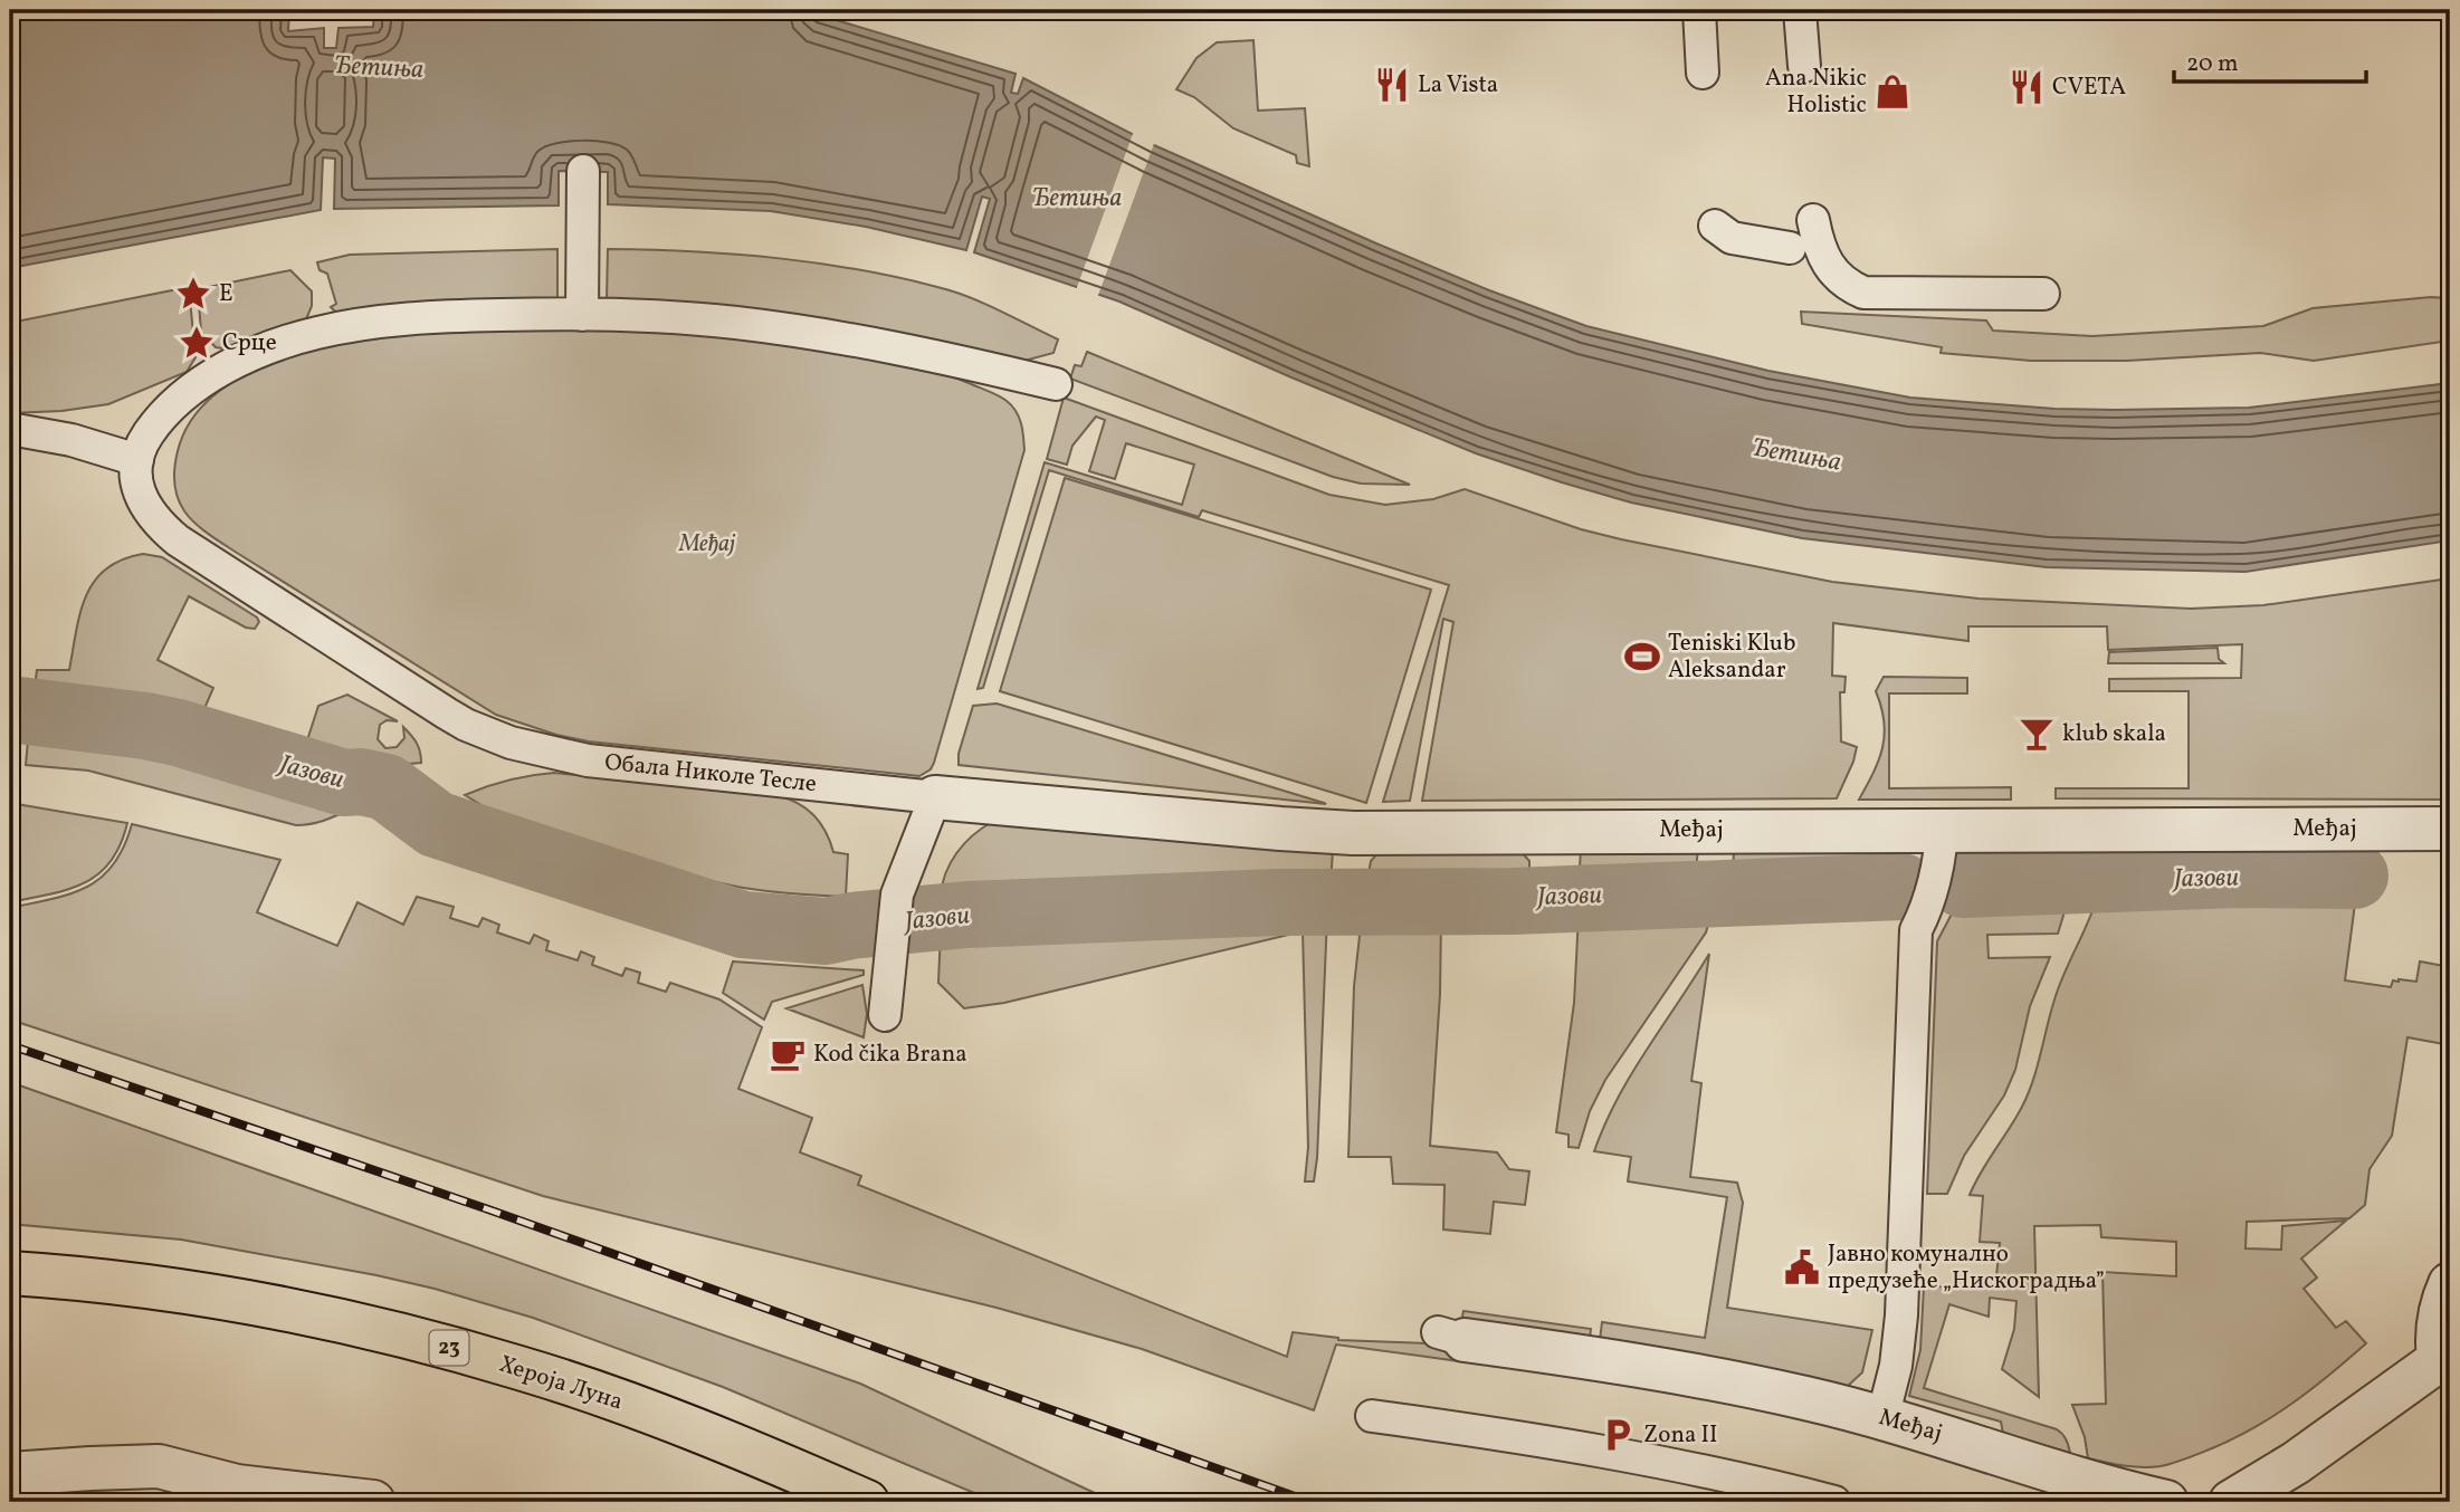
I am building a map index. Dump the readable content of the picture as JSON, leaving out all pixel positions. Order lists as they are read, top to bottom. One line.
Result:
{"streets":{"main road":["23","Хероја Луна"],"street":["Међај"],"lane":["Обала Николе Тесле"]},"crossings":[["Обала Николе Тесле","Међај"]],"water":["Ђетиња","Јазови"],"parks":["Међај"],"places":{"restaurant":["La Vista","CVETA"],"shop":["Ana Nikic Holistic"],"place":["E","Срце"],"sports":["Teniski Klub Aleksandar"],"bar":["klub skala"],"cafe":["Kod čika Brana"],"public building":["Јавно комунално предузеће „Нискоградња”"],"parking":["Zona II"]},"scale_bar":"20 m"}
